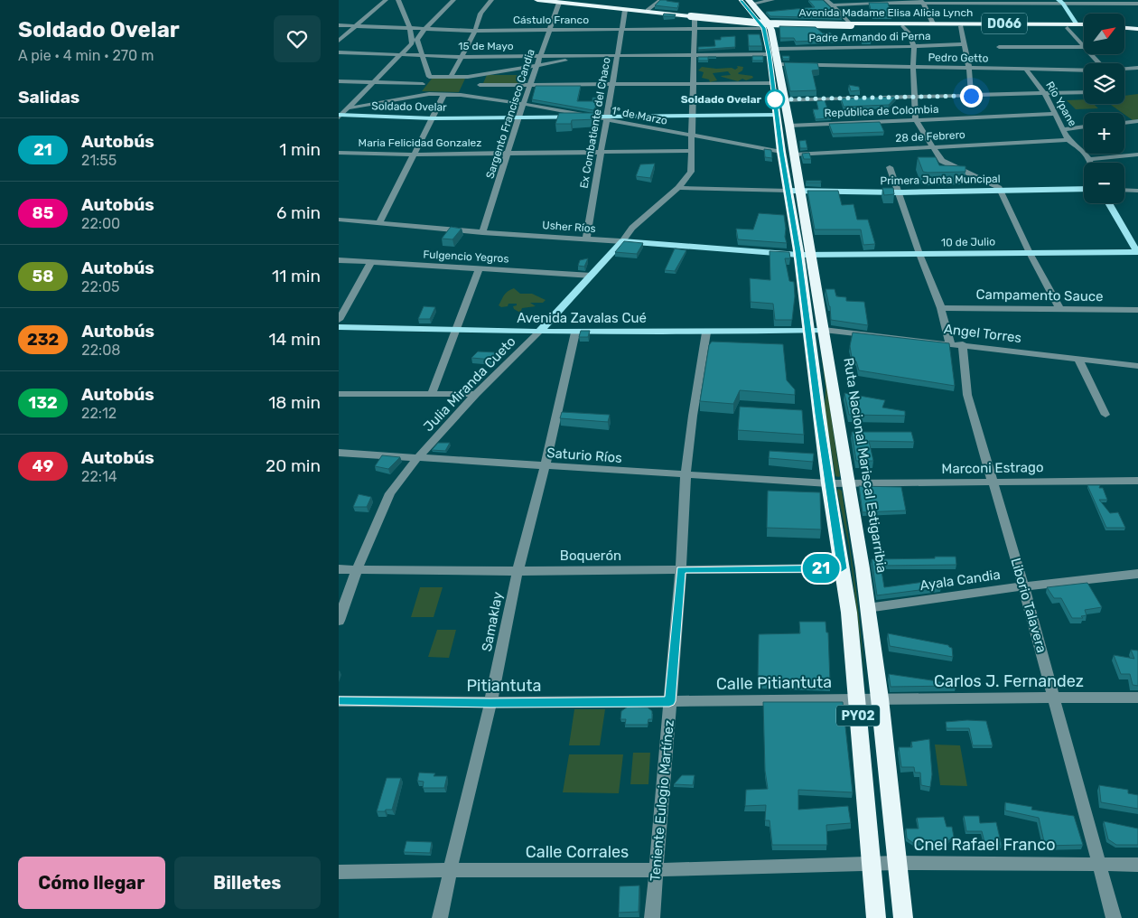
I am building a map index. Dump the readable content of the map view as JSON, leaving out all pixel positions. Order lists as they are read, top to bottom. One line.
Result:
{"streets":{"highway":["Avenida Madame Elisa Alicia Lynch","D066","Ruta Nacional Mariscal Estigarribia","PY02"],"main road":["Soldado Ovelar","Primera Junta Muncipal","Usher Ríos","10 de Julio","Avenida Zavalas Cué","Julia Miranda Cueto"],"street":["Cástulo Franco","Padre Armando di Perna","15 de Mayo","Pedro Getto","Río Ypane","República de Colombia","Sargento Francisco Candia","1º de Marzo","Ex Combatiente del Chaco","28 de Febrero","Maria Felicidad Gonzalez","Fulgencio Yegros","Campamento Sauce","Angel Torres","Saturio Ríos","Marconi Estrago","Boquerón","Ayala Candia","Liborio Talavera","Samaklay","Carlos J. Fernandez","Calle Pitiantuta","Pitiantuta","Teniente Eulogio Martínez","Cnel Rafael Franco","Calle Corrales"]},"crossings":[["Avenida Madame Elisa Alicia Lynch","Cástulo Franco"],["Avenida Madame Elisa Alicia Lynch","Ruta Nacional Mariscal Estigarribia"],["Avenida Madame Elisa Alicia Lynch","PY02"],["Cástulo Franco","Sargento Francisco Candia"],["Cástulo Franco","Ex Combatiente del Chaco"],["Cástulo Franco","Julia Miranda Cueto"],["Cástulo Franco","Ruta Nacional Mariscal Estigarribia"],["Cástulo Franco","PY02"],["Padre Armando di Perna","15 de Mayo"],["Padre Armando di Perna","Ruta Nacional Mariscal Estigarribia"],["15 de Mayo","Sargento Francisco Candia"],["15 de Mayo","Ex Combatiente del Chaco"],["15 de Mayo","Julia Miranda Cueto"],["15 de Mayo","Ruta Nacional Mariscal Estigarribia"],["Pedro Getto","Río Ypane"],["Pedro Getto","Ruta Nacional Mariscal Estigarribia"],["Río Ypane","República de Colombia"],["Río Ypane","28 de Febrero"],["Soldado Ovelar","República de Colombia"],["Soldado Ovelar","Sargento Francisco Candia"],["Soldado Ovelar","1º de Marzo"],["Soldado Ovelar","Ex Combatiente del Chaco"],["Soldado Ovelar","Julia Miranda Cueto"],["Soldado Ovelar","Ruta Nacional Mariscal Estigarribia"],["República de Colombia","Ruta Nacional Mariscal Estigarribia"],["Sargento Francisco Candia","1º de Marzo"],["Sargento Francisco Candia","Maria Felicidad Gonzalez"],["Sargento Francisco Candia","Usher Ríos"],["1º de Marzo","Ex Combatiente del Chaco"],["1º de Marzo","Julia Miranda Cueto"],["1º de Marzo","Ruta Nacional Mariscal Estigarribia"],["Ex Combatiente del Chaco","Maria Felicidad Gonzalez"],["Ex Combatiente del Chaco","Usher Ríos"],["28 de Febrero","Ruta Nacional Mariscal Estigarribia"],["Maria Felicidad Gonzalez","Julia Miranda Cueto"],["Primera Junta Muncipal","Ruta Nacional Mariscal Estigarribia"],["Usher Ríos","10 de Julio"],["Usher Ríos","Julia Miranda Cueto"],["Usher Ríos","Ruta Nacional Mariscal Estigarribia"],["10 de Julio","Ruta Nacional Mariscal Estigarribia"],["Fulgencio Yegros","Julia Miranda Cueto"],["Avenida Zavalas Cué","Angel Torres"],["Avenida Zavalas Cué","Julia Miranda Cueto"],["Avenida Zavalas Cué","Ruta Nacional Mariscal Estigarribia"],["Avenida Zavalas Cué","Samaklay"],["Avenida Zavalas Cué","Teniente Eulogio Martínez"],["Angel Torres","Ruta Nacional Mariscal Estigarribia"],["Angel Torres","Liborio Talavera"],["Julia Miranda Cueto","Saturio Ríos"],["Julia Miranda Cueto","Boquerón"],["Saturio Ríos","Ruta Nacional Mariscal Estigarribia"],["Saturio Ríos","Marconi Estrago"],["Saturio Ríos","Samaklay"],["Saturio Ríos","Teniente Eulogio Martínez"],["Ruta Nacional Mariscal Estigarribia","Marconi Estrago"],["Ruta Nacional Mariscal Estigarribia","Boquerón"],["Ruta Nacional Mariscal Estigarribia","Ayala Candia"],["Ruta Nacional Mariscal Estigarribia","Carlos J. Fernandez"],["Ruta Nacional Mariscal Estigarribia","Calle Pitiantuta"],["Ruta Nacional Mariscal Estigarribia","PY02"],["Ruta Nacional Mariscal Estigarribia","Cnel Rafael Franco"],["Ruta Nacional Mariscal Estigarribia","Calle Corrales"],["Marconi Estrago","Liborio Talavera"],["Boquerón","Samaklay"],["Boquerón","Teniente Eulogio Martínez"],["Ayala Candia","Liborio Talavera"],["Liborio Talavera","Carlos J. Fernandez"],["Liborio Talavera","Cnel Rafael Franco"],["Samaklay","Pitiantuta"],["Samaklay","Calle Corrales"],["Carlos J. Fernandez","Calle Pitiantuta"],["Calle Pitiantuta","Pitiantuta"],["Calle Pitiantuta","Teniente Eulogio Martínez"],["Pitiantuta","Teniente Eulogio Martínez"],["Teniente Eulogio Martínez","Calle Corrales"],["Cnel Rafael Franco","Calle Corrales"]],"places":["Soldado Ovelar"],"lines":["bus line 21"],"north":"top right","page":{"heading":[["Soldado Ovelar","A pie · 4 min · 270 m"],"Salidas"],"on_map":"21","map_buttons":["+","−"],"list":[{"mark":"21","name":"Autobús","note":"21:55","value":"1 min"},{"mark":"85","name":"Autobús","note":"22:00","value":"6 min"},{"mark":"58","name":"Autobús","note":"22:05","value":"11 min"},{"mark":"232","name":"Autobús","note":"22:08","value":"14 min"},{"mark":"132","name":"Autobús","note":"22:12","value":"18 min"},{"mark":"49","name":"Autobús","note":"22:14","value":"20 min"}],"buttons":["Cómo llegar","Billetes"]}}
